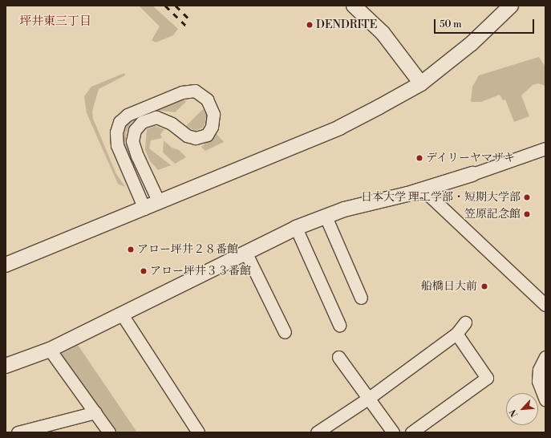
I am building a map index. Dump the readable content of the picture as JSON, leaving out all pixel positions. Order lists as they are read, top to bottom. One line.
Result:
{"districts":["坪井東三丁目"],"places":["DENDRITE","デイリーヤマザキ","日本大学 理工学部・短期大学部","笠原記念館","アロー坪井２８番館","アロー坪井３３番館","船橋日大前"],"scale_bar":"50 m","north":"bottom left"}
